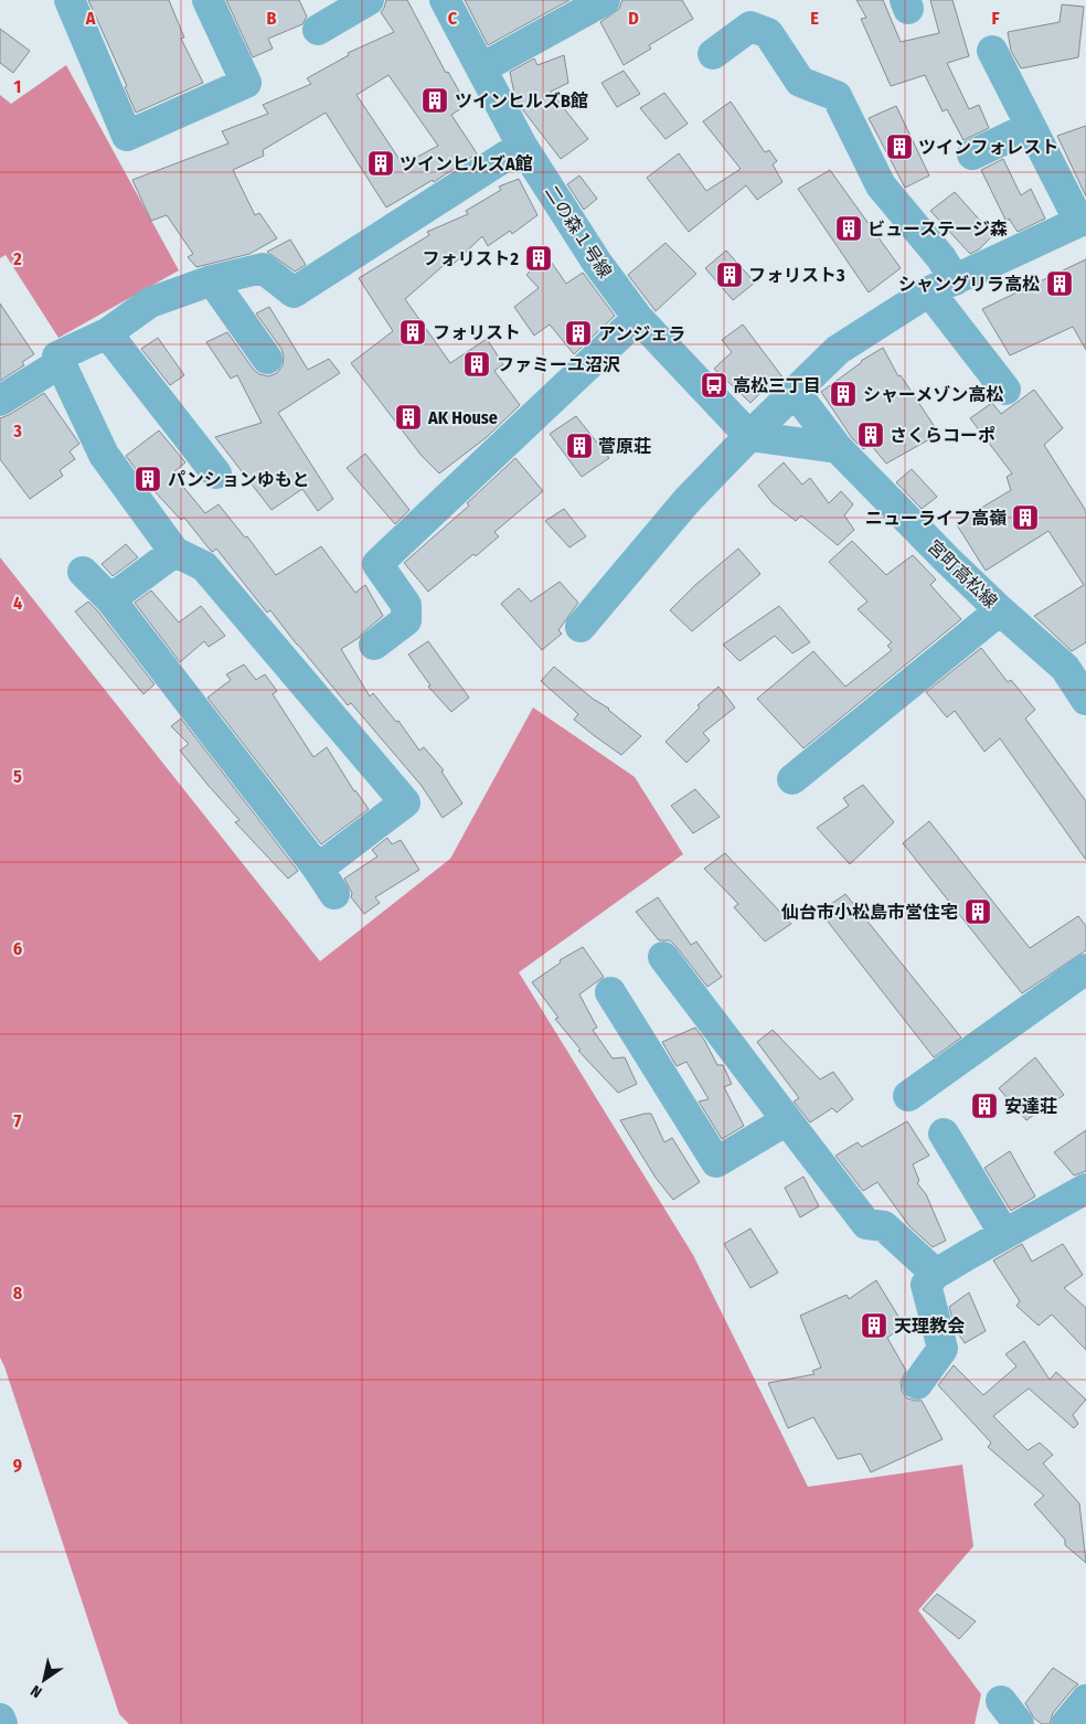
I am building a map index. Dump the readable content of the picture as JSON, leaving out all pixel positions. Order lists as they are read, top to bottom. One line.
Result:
{"streets":{"street":["二の森１号線","宮町高松線"]},"places":{"building":["ツインヒルズB館","ツインフォレスト","ツインヒルズA館","ビューステージ森","フォリスト2","フォリスト3","シャングリラ高松","フォリスト","アンジェラ","ファミーユ沼沢","シャーメゾン高松","AK House","さくらコーポ","菅原荘","パンションゆもと","ニューライフ高嶺","仙台市小松島市営住宅","安達荘","天理教会"],"bus stop":["高松三丁目"]},"north":"bottom left","grid":{"columns":["A","B","C","D","E","F"],"rows":["1","2","3","4","5","6","7","8","9"]}}
